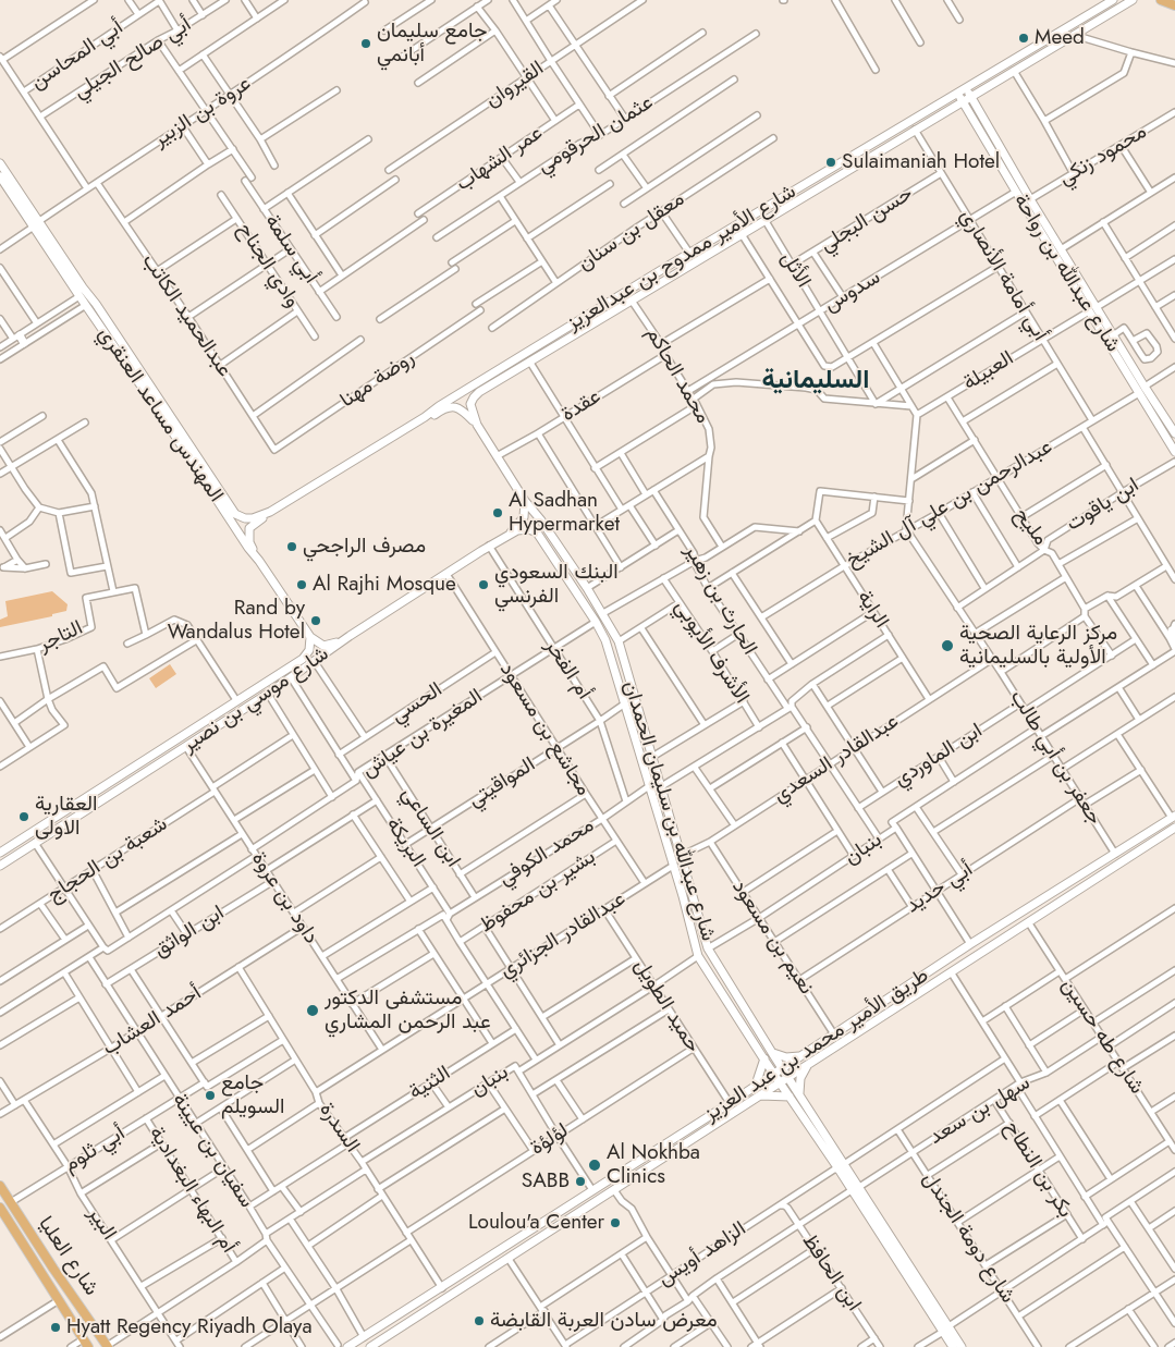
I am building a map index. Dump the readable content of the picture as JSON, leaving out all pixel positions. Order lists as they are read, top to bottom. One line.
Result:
{"streets":{"main road":["شارع العليا"],"street":["أبي المحاسن","أبي صالح الجيلي","القيروان","عروة بن الزبير","عثمان الحرقومي","محمود زنكي","عمر الشهاب","حسن البجلي","معقل بن سنان","أبي سلمة","شارع الأمير ممدوح بن عبدالعزيز","وادي الجناح","الأثل","شارع عبدالله بن رواحة","أبي أمامة الأنصاري","سدوس","عبدالحميد الكاتب","العبيلة","محمد الحاكم","روضة مهنا","عقدة","المهندس مساعد العنقري","عبدالرحمن بن علي آل الشيخ","ابن ياقوت","مليح","الحارث بن زهير","الراية","التاجر","الأشرف الأيوبي","أم الفخر","شارع موسي بن نصير","الحسي","مجاشع بن مسعود","المغيرة بن عياش","ابن الماوردي","جعفر بن أبي طالب","عبدالقادر السعدي","المواقيتي","شارع عبدالله بن سليمان الحمدان","ابن الساعي","البريكة","بنبان","محمد الكوفي","شعبة بن الحجاج","أبي حديد","بشير بن محفوظ","داود بن عروة","ابن الواثق","عبدالقادر الجزائري","نعيم بن مسعود","حميد الطويل","أحمد العشاب","شارع طه حسين","طريق الأمير محمد بن عبد العزيز","الثنية","سهل بن سعد","السدرة","لؤلؤة","أبي ثلوم","سفيان بن عيينة","بكر بن النطاح","أم البهاء البغدادية","البير","شارع دومة الجندل","الزاهد أويس","ابن الحافظ"]},"crossings":[["أبي صالح الجيلي","أبي سلمة"],["عروة بن الزبير","أبي سلمة"],["عروة بن الزبير","عبدالحميد الكاتب"],["عروة بن الزبير","المهندس مساعد العنقري"],["محمود زنكي","شارع عبدالله بن رواحة"],["حسن البجلي","الأثل"],["حسن البجلي","أبي أمامة الأنصاري"],["شارع الأمير ممدوح بن عبدالعزيز","الأثل"],["شارع الأمير ممدوح بن عبدالعزيز","شارع عبدالله بن رواحة"],["شارع الأمير ممدوح بن عبدالعزيز","أبي أمامة الأنصاري"],["شارع الأمير ممدوح بن عبدالعزيز","محمد الحاكم"],["شارع الأمير ممدوح بن عبدالعزيز","المهندس مساعد العنقري"],["شارع الأمير ممدوح بن عبدالعزيز","شارع عبدالله بن سليمان الحمدان"],["الأثل","سدوس"],["شارع عبدالله بن رواحة","سدوس"],["شارع عبدالله بن رواحة","العبيلة"],["شارع عبدالله بن رواحة","عبدالرحمن بن علي آل الشيخ"],["أبي أمامة الأنصاري","سدوس"],["أبي أمامة الأنصاري","العبيلة"],["أبي أمامة الأنصاري","عبدالرحمن بن علي آل الشيخ"],["سدوس","محمد الحاكم"],["عبدالحميد الكاتب","روضة مهنا"],["العبيلة","مليح"],["محمد الحاكم","عقدة"],["عقدة","شارع عبدالله بن سليمان الحمدان"],["المهندس مساعد العنقري","شارع موسي بن نصير"],["عبدالرحمن بن علي آل الشيخ","مليح"],["عبدالرحمن بن علي آل الشيخ","الراية"],["عبدالرحمن بن علي آل الشيخ","جعفر بن أبي طالب"],["ابن ياقوت","مليح"],["ابن ياقوت","جعفر بن أبي طالب"],["الحارث بن زهير","ابن الماوردي"],["الحارث بن زهير","عبدالقادر السعدي"],["الحارث بن زهير","بنبان"],["الراية","عبدالقادر السعدي"],["أم الفخر","شارع موسي بن نصير"],["أم الفخر","المغيرة بن عياش"],["أم الفخر","المواقيتي"],["أم الفخر","محمد الكوفي"],["شارع موسي بن نصير","مجاشع بن مسعود"],["شارع موسي بن نصير","شارع عبدالله بن سليمان الحمدان"],["شارع موسي بن نصير","داود بن عروة"],["الحسي","مجاشع بن مسعود"],["مجاشع بن مسعود","المغيرة بن عياش"],["مجاشع بن مسعود","المواقيتي"],["مجاشع بن مسعود","محمد الكوفي"],["مجاشع بن مسعود","بشير بن محفوظ"],["مجاشع بن مسعود","عبدالقادر الجزائري"],["المغيرة بن عياش","شارع عبدالله بن سليمان الحمدان"],["المغيرة بن عياش","ابن الساعي"],["المغيرة بن عياش","البريكة"],["المغيرة بن عياش","داود بن عروة"],["ابن الماوردي","جعفر بن أبي طالب"],["جعفر بن أبي طالب","عبدالقادر السعدي"],["جعفر بن أبي طالب","بنبان"],["جعفر بن أبي طالب","أبي حديد"],["جعفر بن أبي طالب","طريق الأمير محمد بن عبد العزيز"],["عبدالقادر السعدي","شارع عبدالله بن سليمان الحمدان"],["عبدالقادر السعدي","نعيم بن مسعود"],["المواقيتي","شارع عبدالله بن سليمان الحمدان"],["المواقيتي","ابن الساعي"],["المواقيتي","البريكة"],["شارع عبدالله بن سليمان الحمدان","بنبان"],["شارع عبدالله بن سليمان الحمدان","محمد الكوفي"],["شارع عبدالله بن سليمان الحمدان","عبدالقادر الجزائري"],["شارع عبدالله بن سليمان الحمدان","طريق الأمير محمد بن عبد العزيز"],["شارع عبدالله بن سليمان الحمدان","سهل بن سعد"],["شارع عبدالله بن سليمان الحمدان","الزاهد أويس"],["ابن الساعي","محمد الكوفي"],["البريكة","محمد الكوفي"],["بنبان","نعيم بن مسعود"],["بنبان","حميد الطويل"],["بنبان","السدرة"],["محمد الكوفي","بشير بن محفوظ"],["محمد الكوفي","داود بن عروة"],["شعبة بن الحجاج","داود بن عروة"],["أبي حديد","نعيم بن مسعود"],["داود بن عروة","ابن الواثق"],["داود بن عروة","عبدالقادر الجزائري"],["داود بن عروة","أحمد العشاب"],["ابن الواثق","سفيان بن عيينة"],["عبدالقادر الجزائري","حميد الطويل"],["عبدالقادر الجزائري","السدرة"],["نعيم بن مسعود","طريق الأمير محمد بن عبد العزيز"],["حميد الطويل","طريق الأمير محمد بن عبد العزيز"],["حميد الطويل","لؤلؤة"],["أحمد العشاب","السدرة"],["أحمد العشاب","سفيان بن عيينة"],["أحمد العشاب","البير"],["شارع طه حسين","طريق الأمير محمد بن عبد العزيز"],["شارع طه حسين","سهل بن سعد"],["طريق الأمير محمد بن عبد العزيز","السدرة"],["الثنية","السدرة"],["سهل بن سعد","بكر بن النطاح"],["سهل بن سعد","شارع دومة الجندل"],["سهل بن سعد","ابن الحافظ"],["السدرة","لؤلؤة"],["السدرة","أبي ثلوم"],["أبي ثلوم","سفيان بن عيينة"],["أبي ثلوم","أم البهاء البغدادية"],["أبي ثلوم","البير"],["أبي ثلوم","شارع العليا"],["شارع دومة الجندل","الزاهد أويس"],["الزاهد أويس","ابن الحافظ"]],"districts":["السليمانية"],"places":["Meed","جامع سليمان أبانمي","Sulaimaniah Hotel","Al Sadhan Hypermarket","مصرف الراجحي","Al Rajhi Mosque","البنك السعودي الفرنسي","Rand by Wandalus Hotel","مركز الرعاية الصحية الأولية بالسليمانية","العقارية الاولى","مستشفى الدكتور عبد الرحمن المشاري","جامع السويلم","Al Nokhba Clinics","SABB","Loulou'a Center","معرض سادن العربة القابضة","Hyatt Regency Riyadh Olaya"]}
